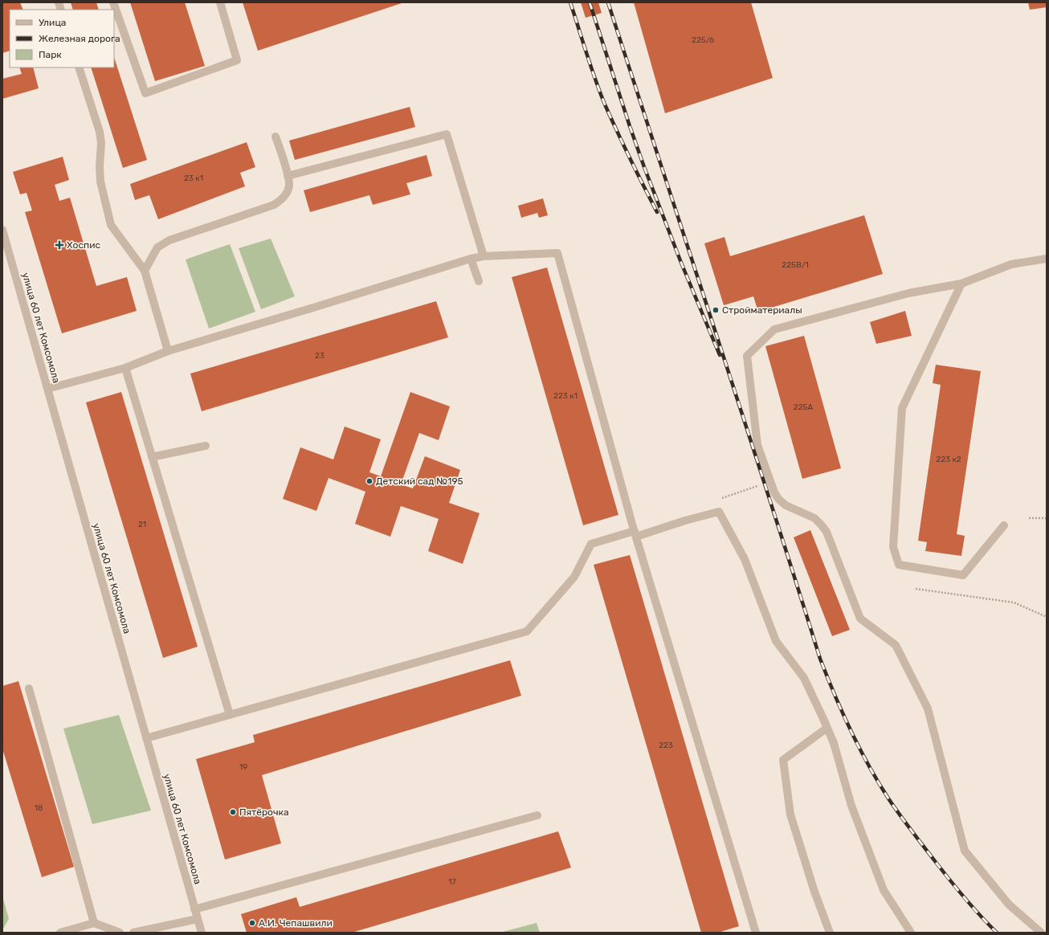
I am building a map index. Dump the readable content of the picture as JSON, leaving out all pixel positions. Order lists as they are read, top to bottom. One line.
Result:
{"streets":{"street":["улица 60 лет Комсомола"]},"places":{"health":["Хоспис"],"other":["Стройматериалы","Детский сад №195","Пятёрочка","А.И. Чепашвили"]},"house_numbers":["225/6","23 к1","225В/1","23","223 к1","225А","223 к2","21","223","19","18","17"],"legend":["Улица","Железная дорога","Парк"]}
